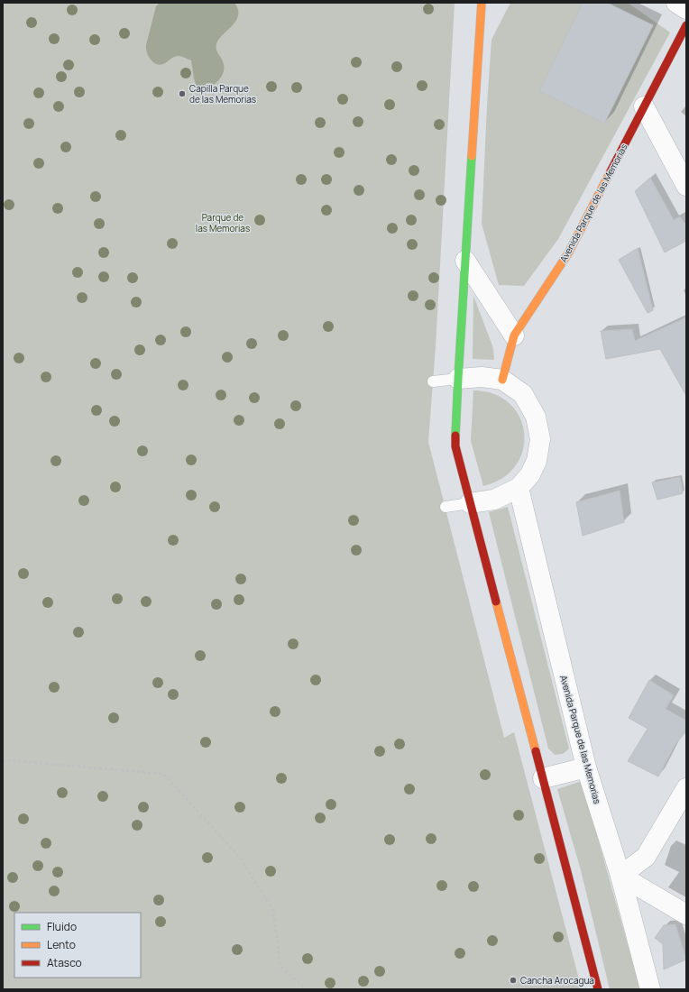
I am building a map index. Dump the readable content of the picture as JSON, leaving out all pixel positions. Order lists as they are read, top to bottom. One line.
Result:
{"streets":{"street":["Avenida Parque de las Memorias"]},"parks":["Parque de las Memorias"],"places":["Capilla Parque de las Memorias","Cancha Arocagua"],"legend":["Fluido","Lento","Atasco"]}
